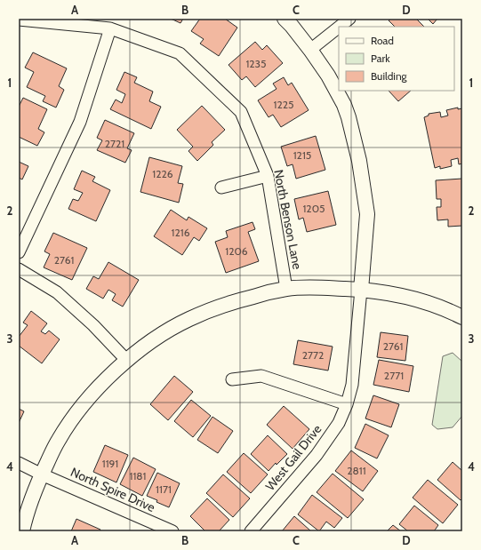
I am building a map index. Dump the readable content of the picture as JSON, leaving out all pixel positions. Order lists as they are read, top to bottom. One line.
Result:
{"streets":{"street":["North Benson Lane","West Gail Drive","North Spire Drive"]},"house_numbers":["1235","1225","2721","1215","1226","1205","1216","1206","2761","2761","2772","2771","1191","2811","1181","1171"],"legend":["Road","Park","Building"],"grid":{"columns":["A","B","C","D"],"rows":["1","2","3","4"]}}
